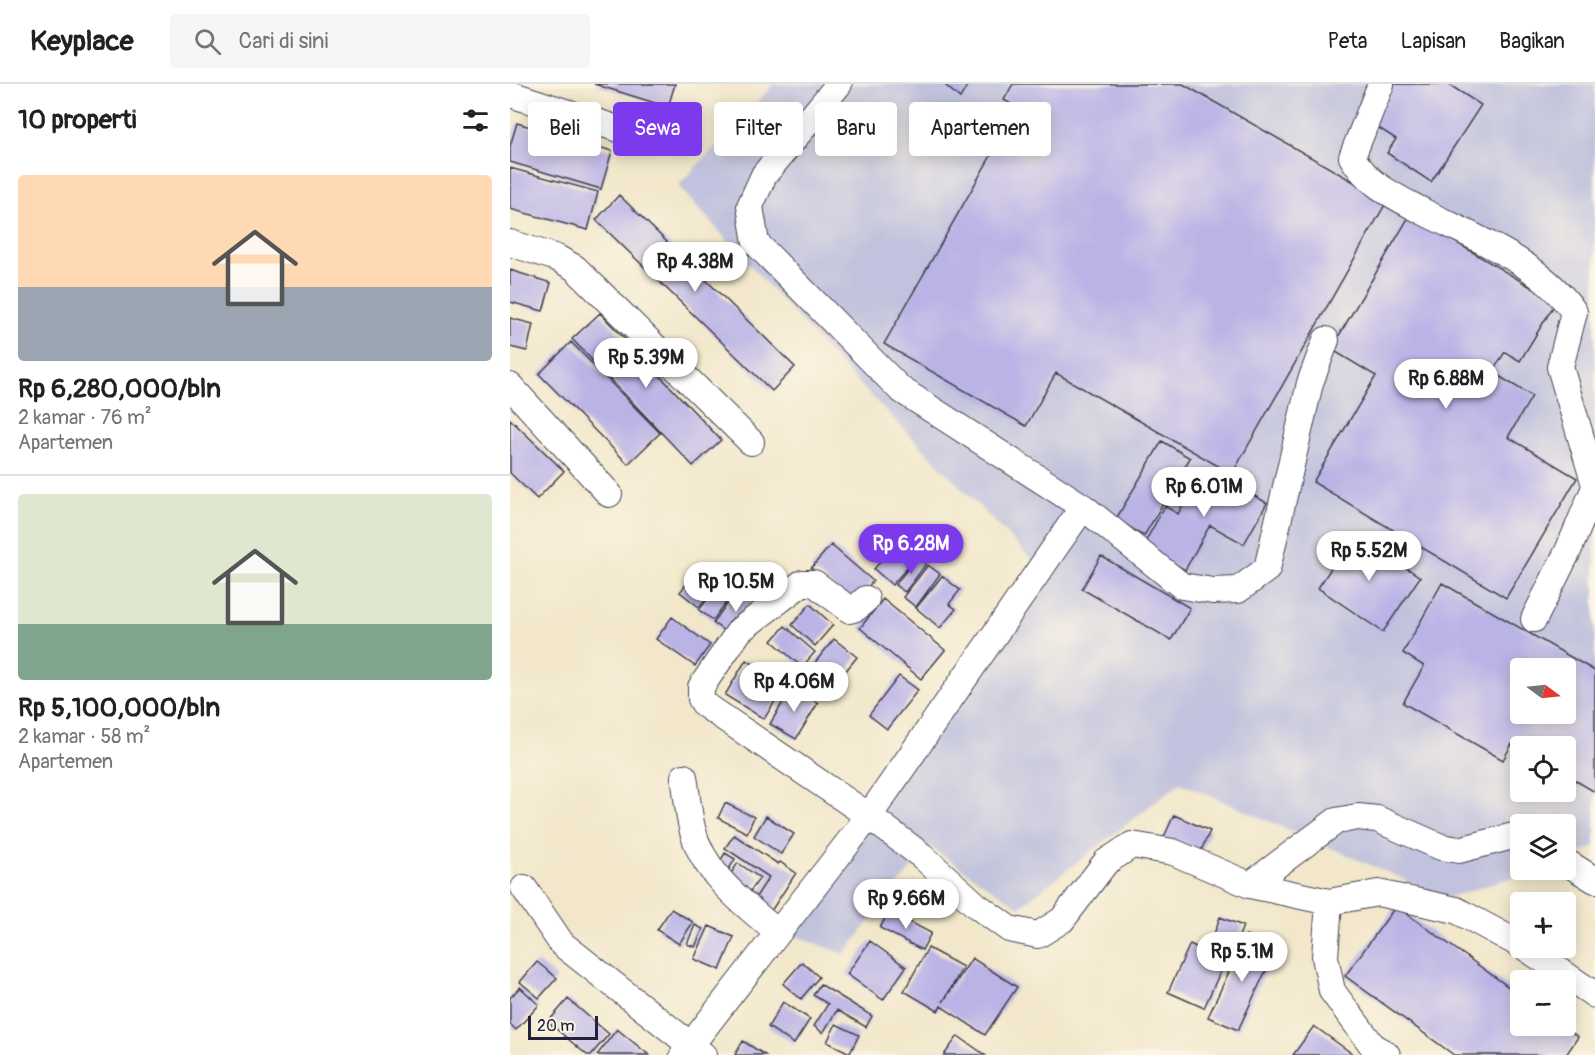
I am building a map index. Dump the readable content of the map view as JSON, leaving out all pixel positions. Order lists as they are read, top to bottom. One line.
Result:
{"scale_bar":"20 m","north":"right","page":{"header":"Keyplace","search":"Cari di sini","nav":["Peta","Lapisan","Bagikan"],"heading":"10 properti","chip":["Beli","Sewa","Filter","Baru","Apartemen"],"list":[{"name":"Rp 6,280,000/bln","note":"2 kamar · 76 m² · Apartemen"},{"name":"Rp 5,100,000/bln","note":"2 kamar · 58 m² · Apartemen"}],"price":["Rp 4.38M","Rp 5.39M","Rp 6.88M","Rp 6.01M","Rp 6.28M","Rp 5.52M","Rp 10.5M","Rp 4.06M","Rp 9.66M","Rp 5.1M"],"map_buttons":["+","−"],"scale":"20 m"}}
